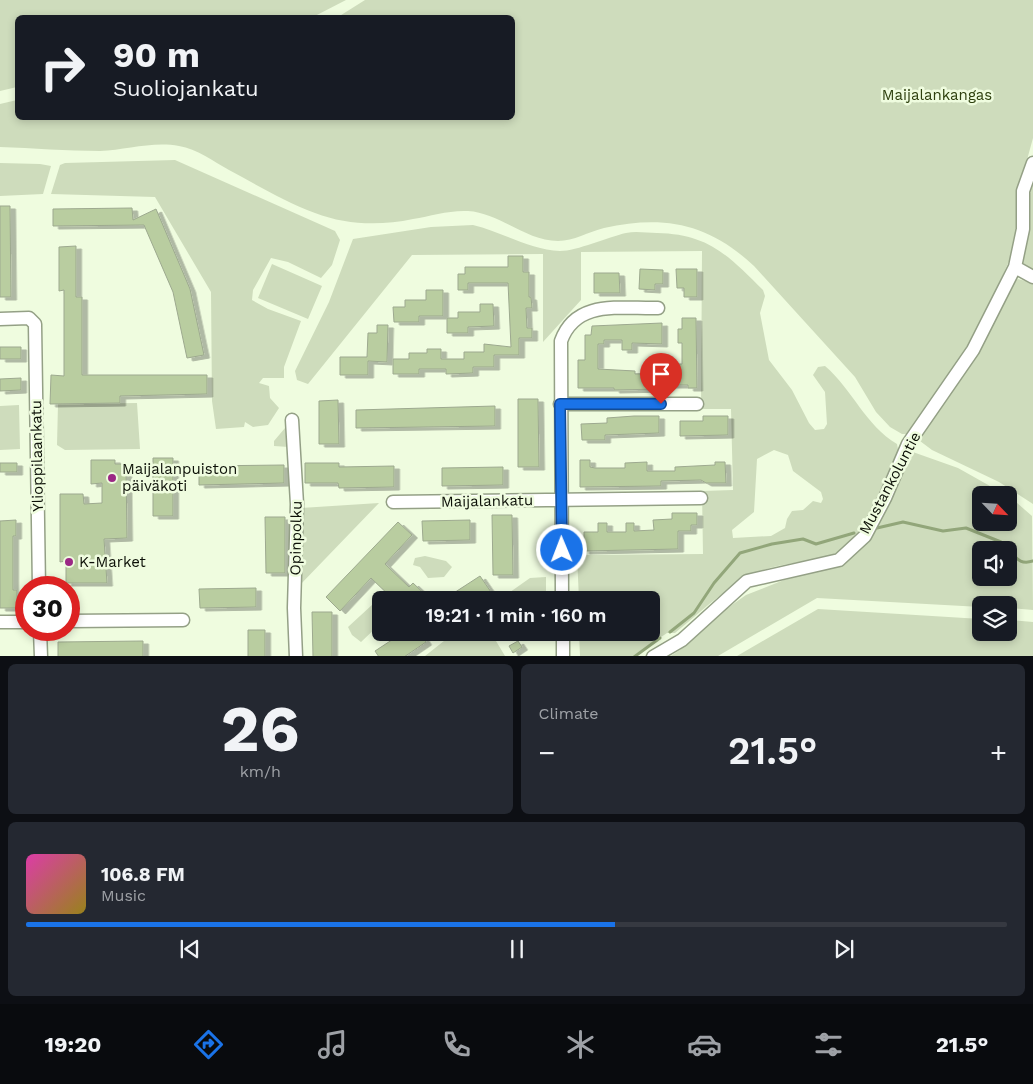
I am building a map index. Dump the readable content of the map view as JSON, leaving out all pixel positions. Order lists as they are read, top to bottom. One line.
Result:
{"streets":{"street":["Ylioppilaankatu","Mustankoluntie","Maijalankatu","Opinpolku"]},"parks":["Maijalankangas"],"places":["Maijalanpuiston päiväkoti","K-Market"],"north":"bottom right","page":{"turn":["90 m","Suoliojankatu"],"limit":"30","trip":"19:21 · 1 min · 160 m","tile":[["26","km/h"],"Climate"],"heat":["−","21.5°","+"],"song":["106.8 FM","Music"],"tabs":["19:20","21.5°"]}}
